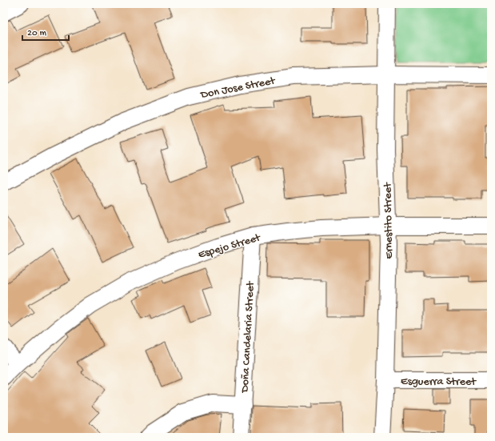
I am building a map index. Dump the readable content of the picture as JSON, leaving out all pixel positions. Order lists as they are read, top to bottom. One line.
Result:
{"streets":{"street":["Don Jose Street","Ernestito Street","Espejo Street","Doña Candelaria Street","Esguerra Street"]},"crossings":[["Don Jose Street","Ernestito Street"],["Ernestito Street","Espejo Street"],["Ernestito Street","Esguerra Street"],["Espejo Street","Doña Candelaria Street"]],"scale_bar":"20 m"}
